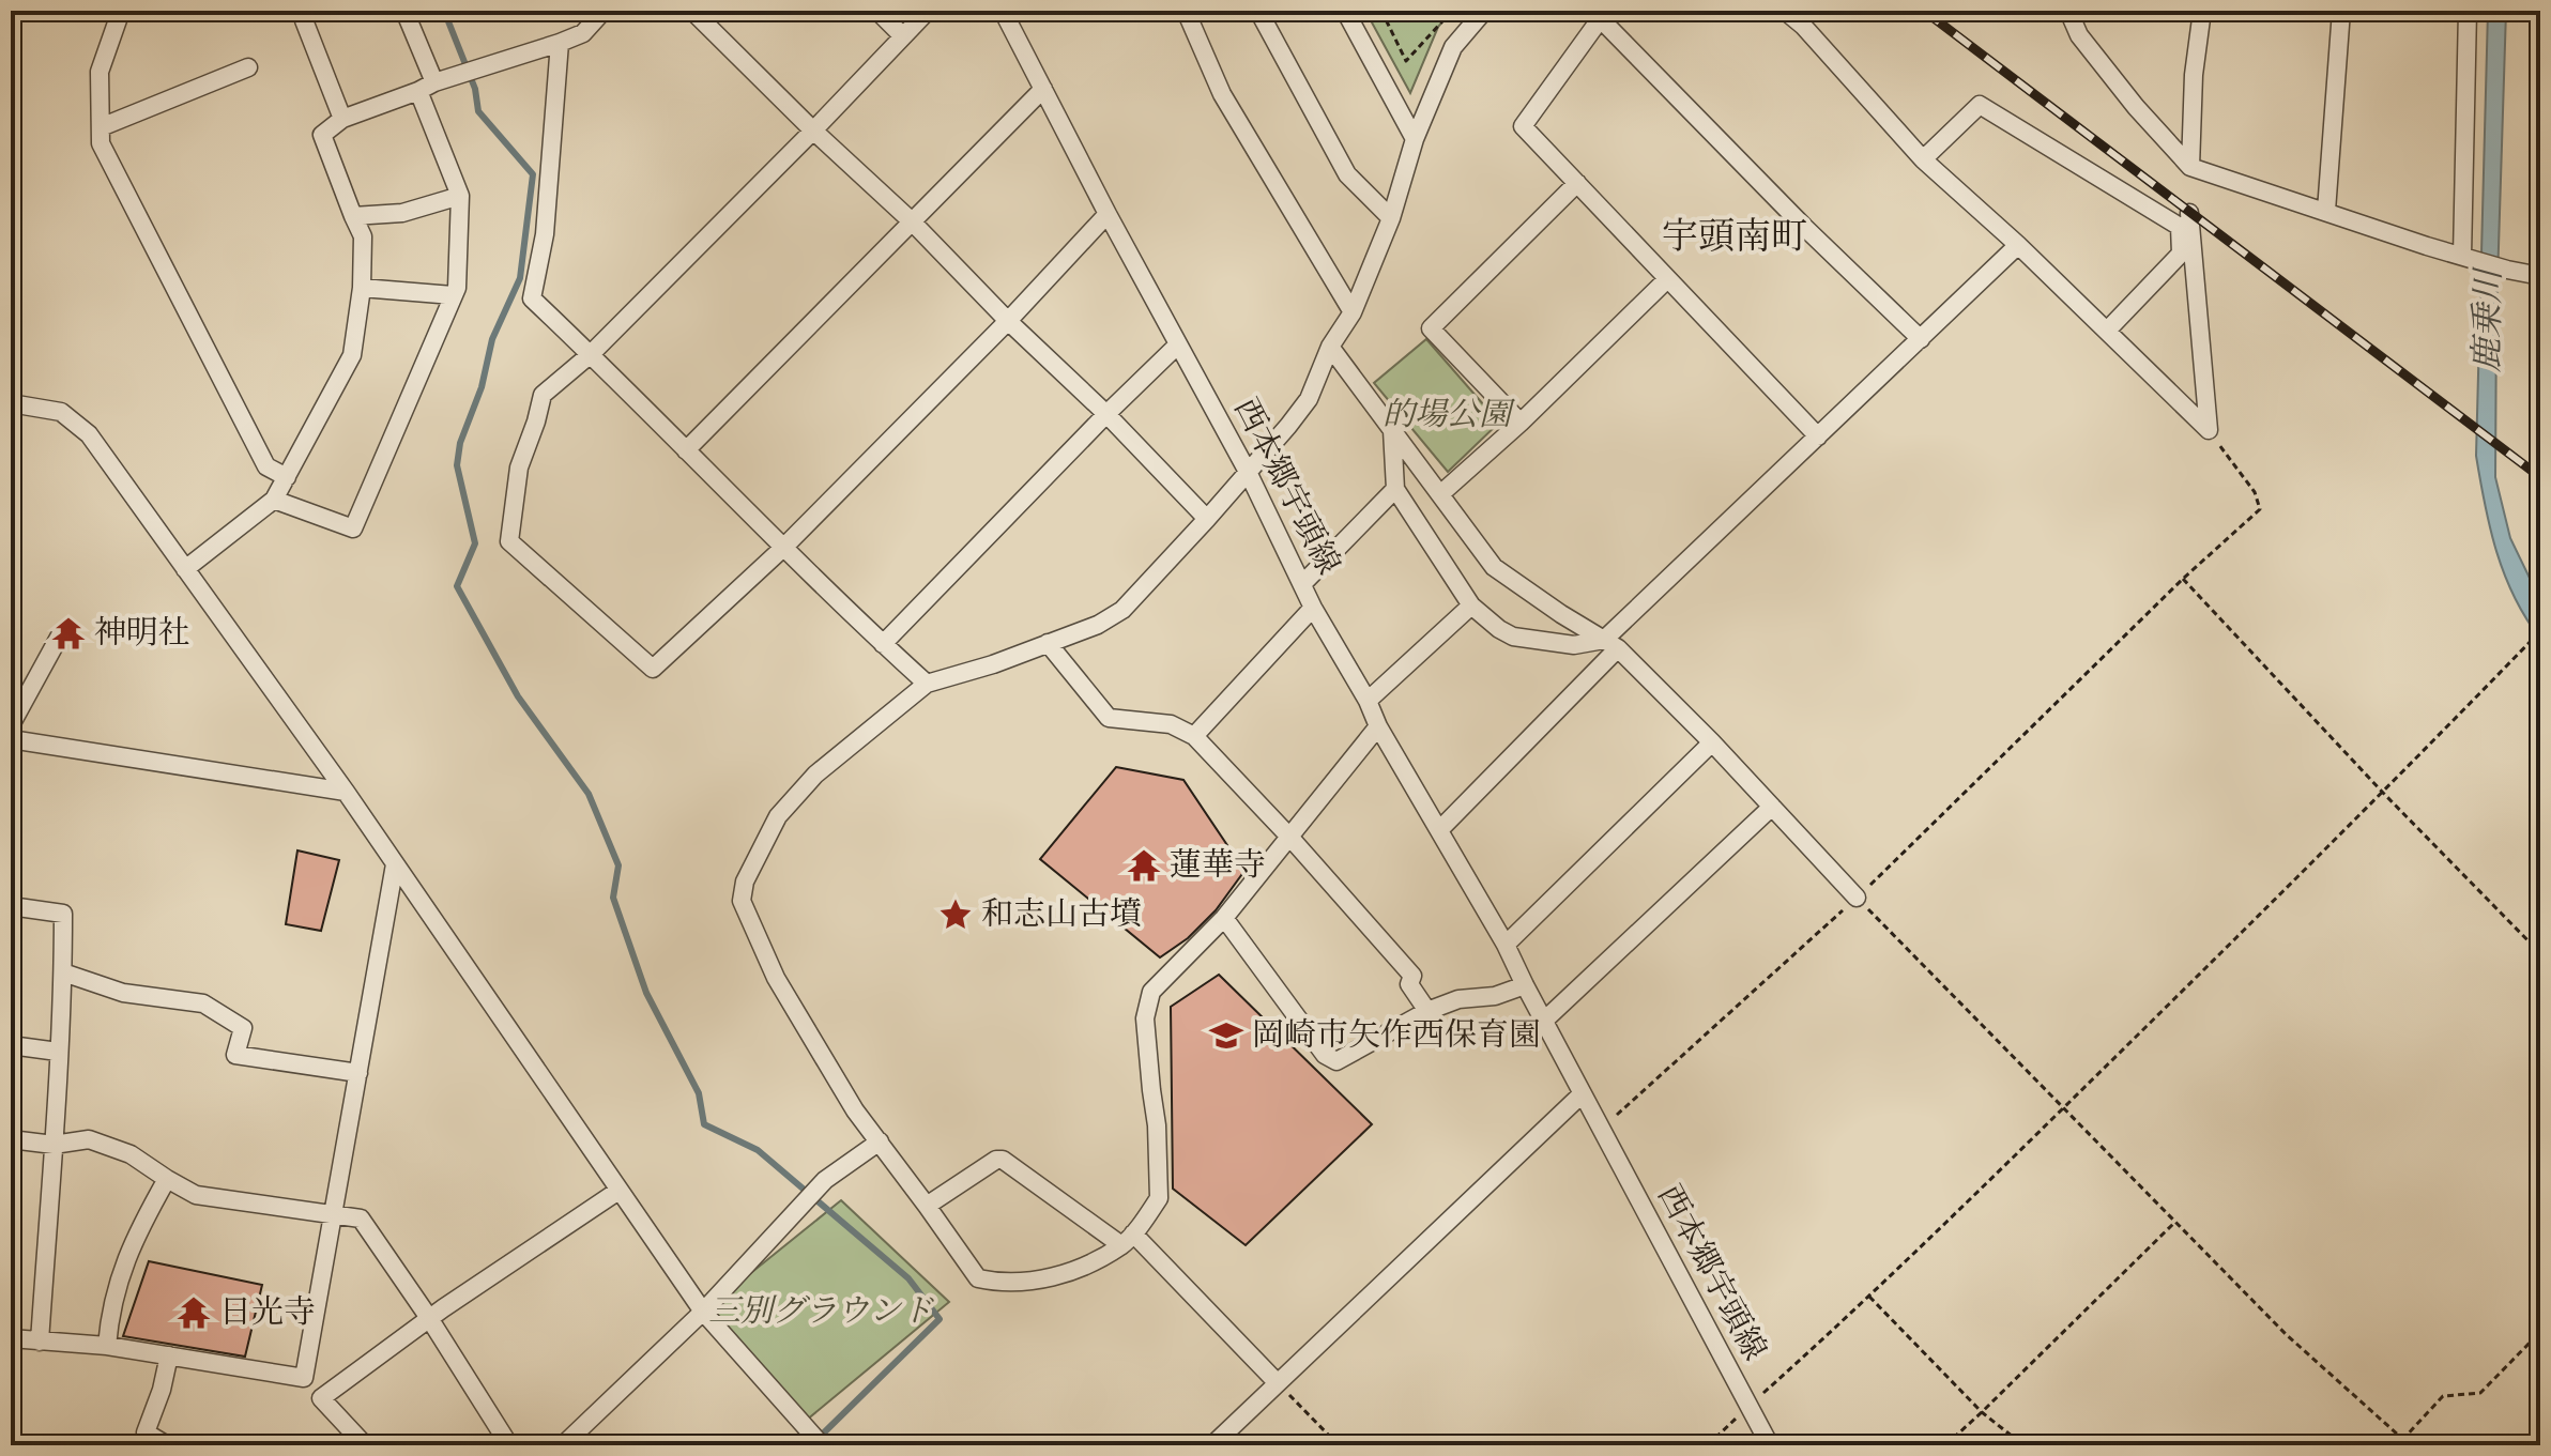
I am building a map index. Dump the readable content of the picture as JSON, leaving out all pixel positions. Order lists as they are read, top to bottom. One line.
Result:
{"streets":{"street":["西本郷宇頭線"]},"districts":["宇頭南町"],"water":["鹿乗川"],"parks":["的場公園","三別グラウンド"],"places":{"temple":["神明社","蓮華寺","日光寺"],"place":["和志山古墳"],"school or university":["岡崎市矢作西保育園"]}}
